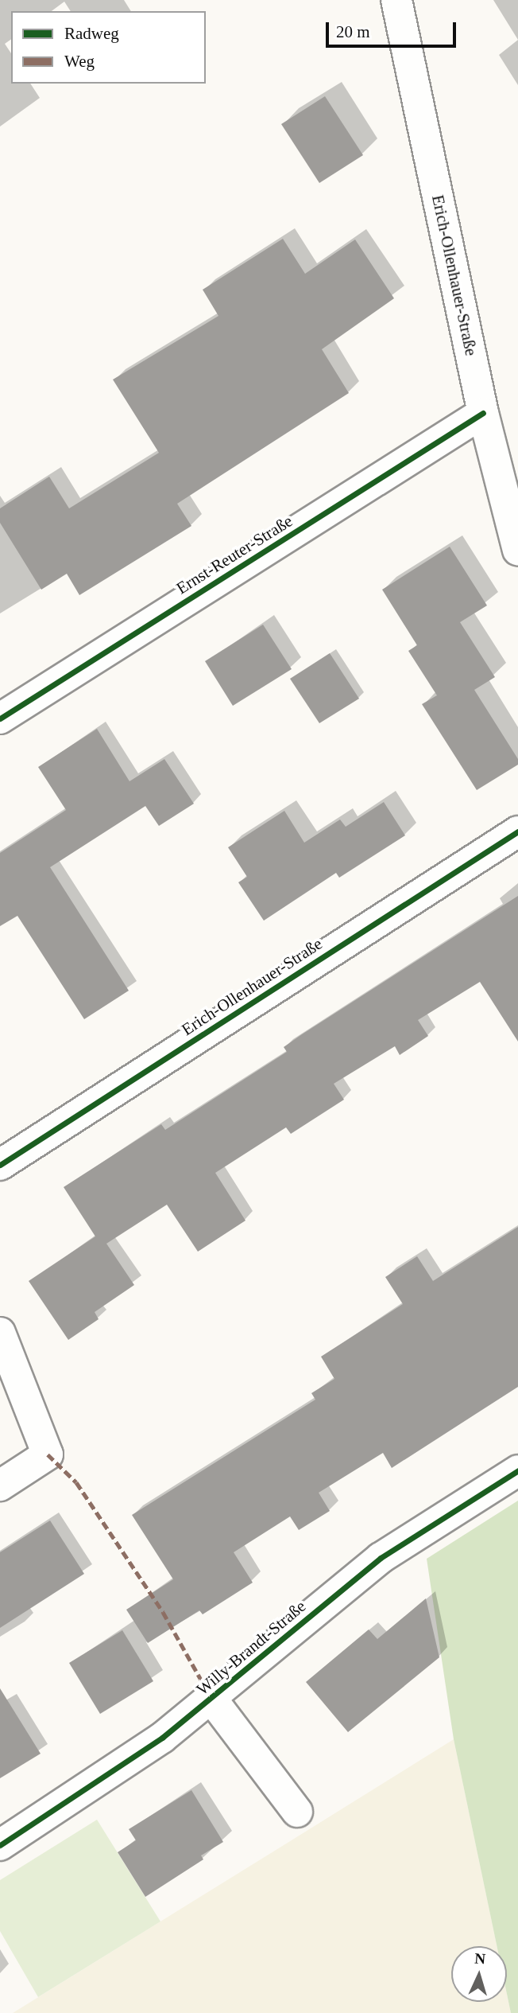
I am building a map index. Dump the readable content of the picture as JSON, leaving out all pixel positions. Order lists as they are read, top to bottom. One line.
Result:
{"streets":{"street":["Erich-Ollenhauer-Straße","Ernst-Reuter-Straße","Willy-Brandt-Straße"]},"crossings":[["Erich-Ollenhauer-Straße","Ernst-Reuter-Straße"]],"legend":["Radweg","Weg"],"scale_bar":"20 m","north":"top"}
